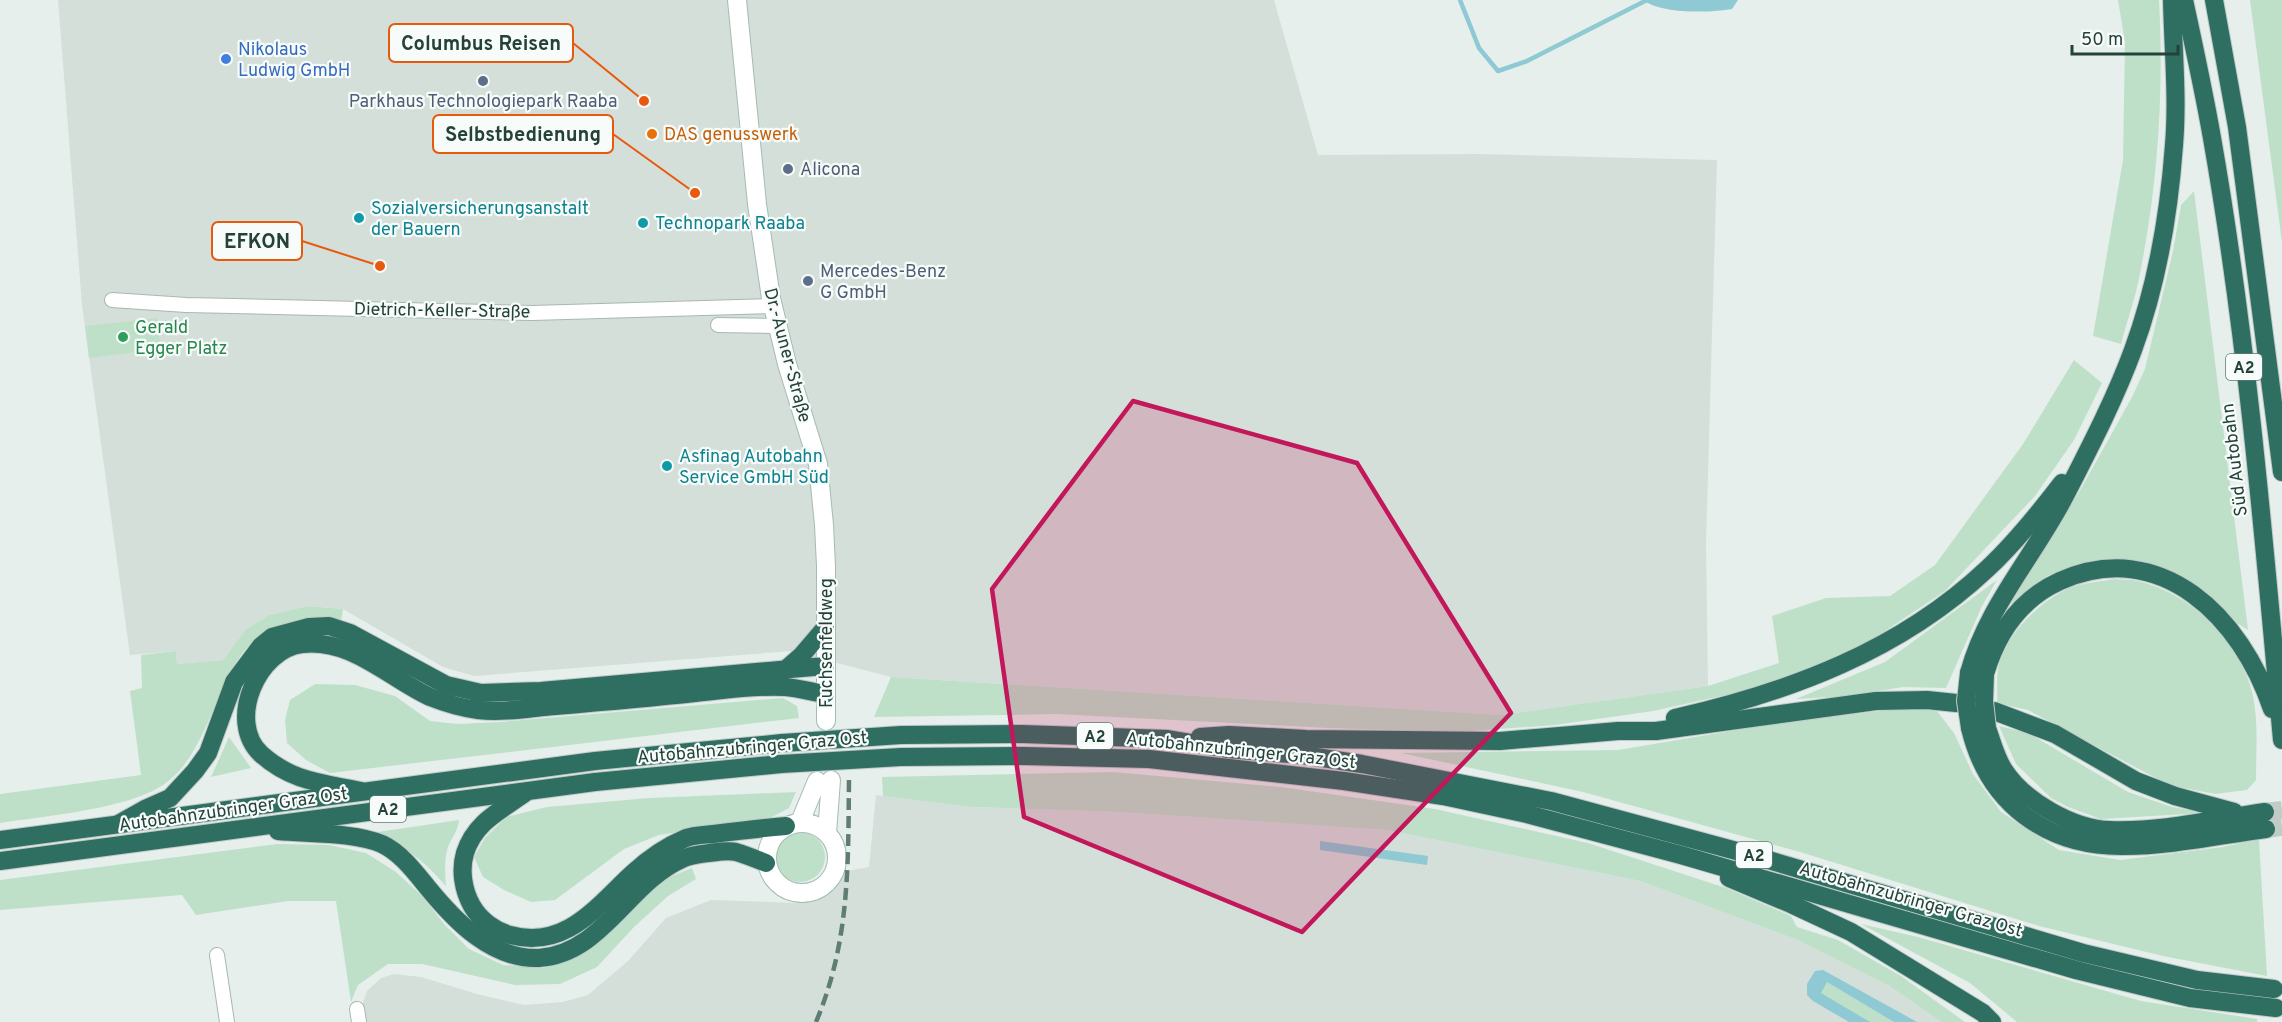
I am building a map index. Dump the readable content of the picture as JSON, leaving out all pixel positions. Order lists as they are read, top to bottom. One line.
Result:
{"streets":{"highway":["A2","Süd Autobahn","Autobahnzubringer Graz Ost"],"main road":["Dr.-Auner-Straße","Fuchsenfeldweg"],"street":["Dietrich-Keller-Straße"]},"crossings":[["Dietrich-Keller-Straße","Dr.-Auner-Straße"],["Dr.-Auner-Straße","Fuchsenfeldweg"]],"places":["Nikolaus Ludwig GmbH","Parkhaus Technologiepark Raaba","Columbus Reisen","DAS genusswerk","Alicona","Selbstbedienung","Sozialversicherungsanstalt der Bauern","Technopark Raaba","EFKON","Mercedes-Benz G GmbH","Gerald Egger Platz","Asfinag Autobahn Service GmbH Süd"],"scale_bar":"50 m"}
